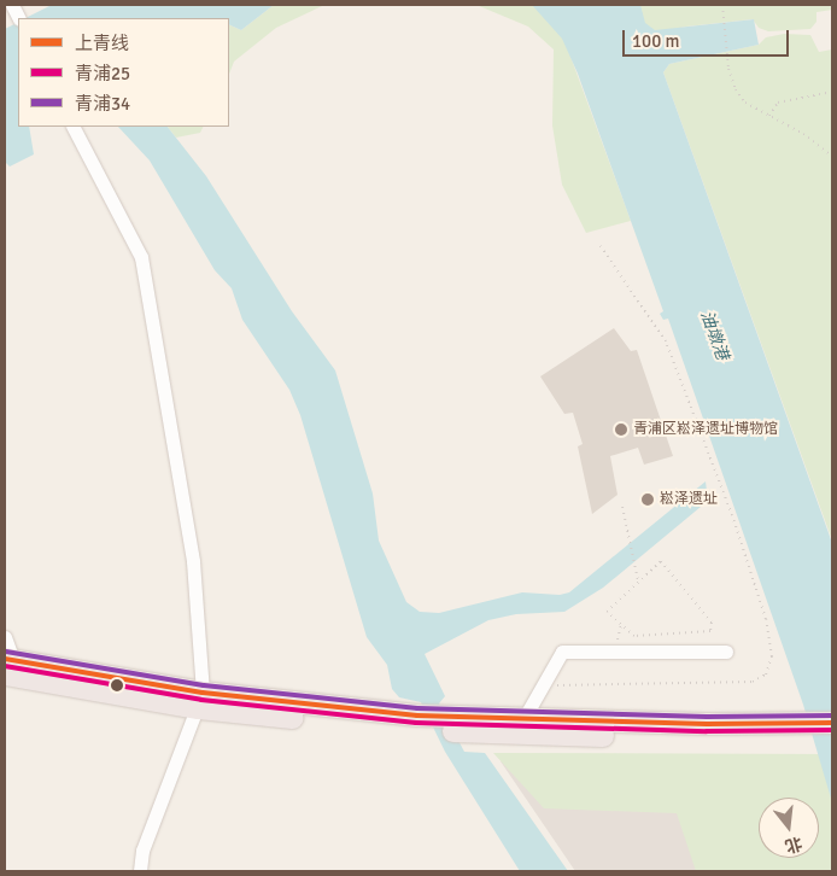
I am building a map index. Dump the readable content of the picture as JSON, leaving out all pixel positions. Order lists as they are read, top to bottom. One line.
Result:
{"water":["油墩港"],"places":["青浦区崧泽遗址博物馆","崧泽遗址"],"lines":["transit line 青浦34","transit line 上青线","transit line 青浦25"],"legend":["上青线","青浦25","青浦34"],"scale_bar":"100 m","north":"bottom"}
